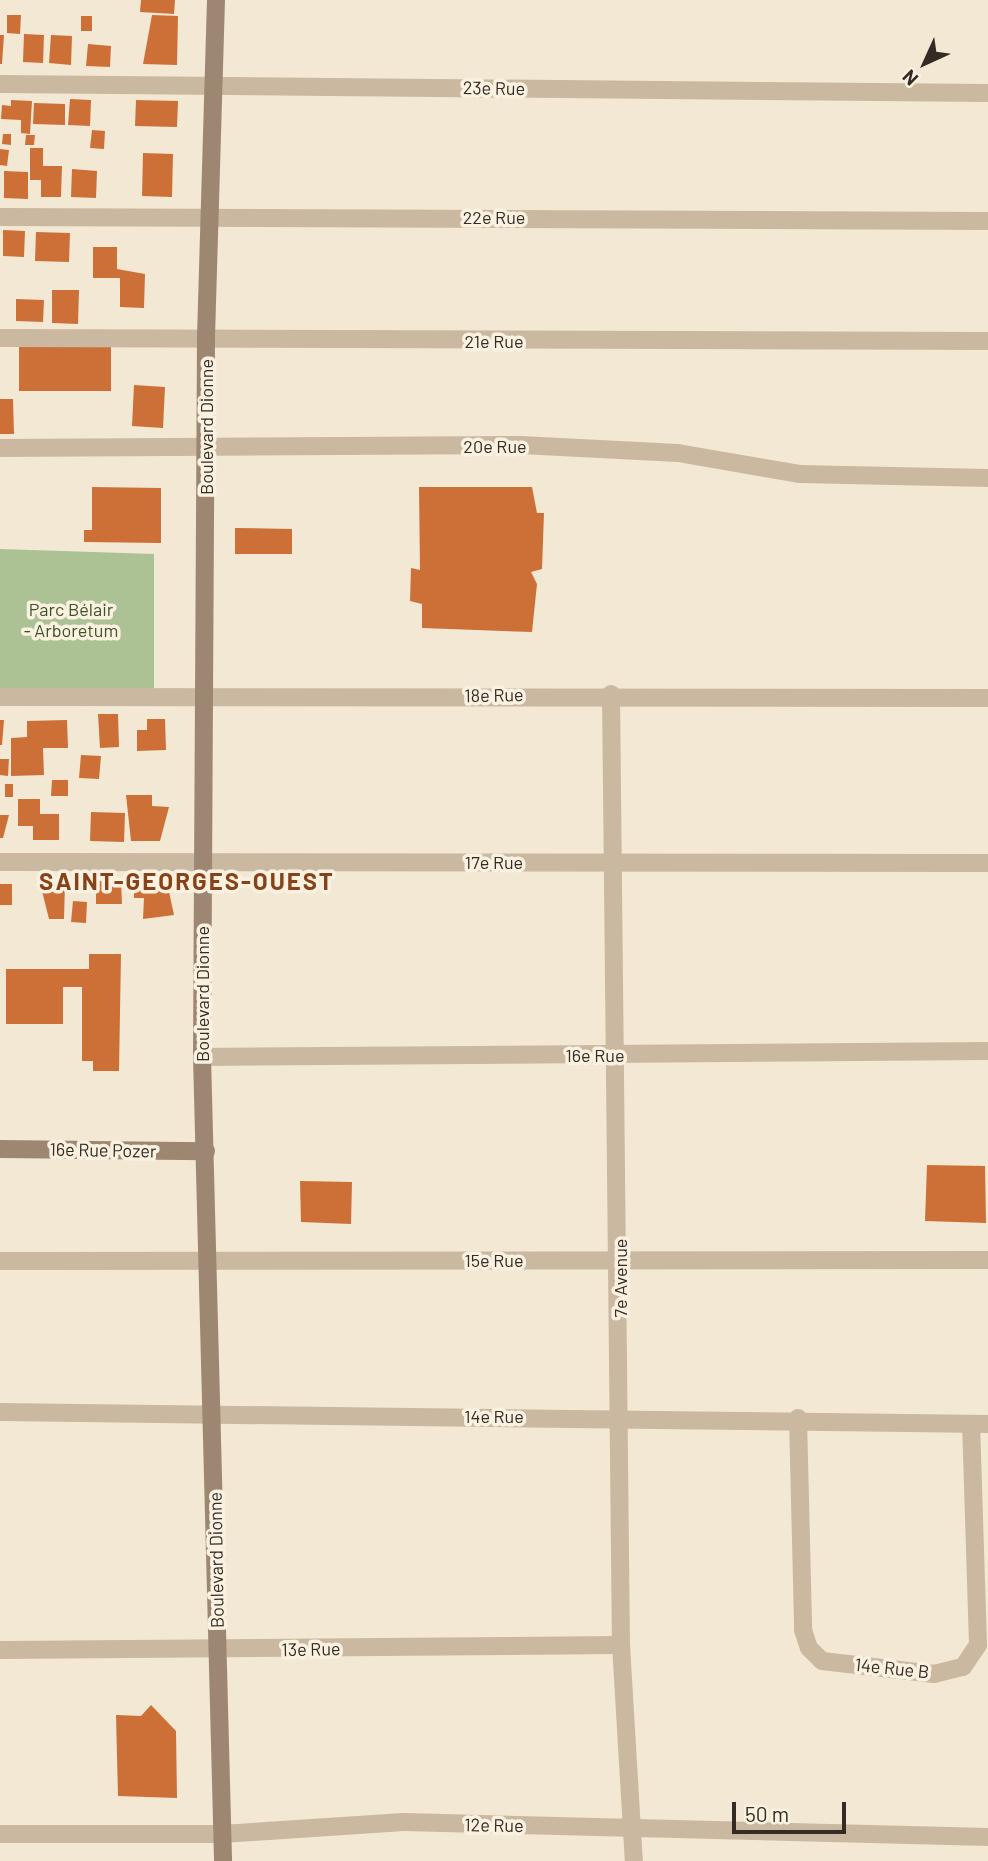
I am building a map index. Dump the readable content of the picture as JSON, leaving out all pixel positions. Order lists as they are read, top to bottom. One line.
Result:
{"streets":{"main road":["Boulevard Dionne","16e Rue Pozer"],"street":["23e Rue","22e Rue","21e Rue","20e Rue","18e Rue","17e Rue","16e Rue","15e Rue","7e Avenue","14e Rue","13e Rue","14e Rue B","12e Rue"]},"crossings":[["23e Rue","Boulevard Dionne"],["22e Rue","Boulevard Dionne"],["21e Rue","Boulevard Dionne"],["Boulevard Dionne","20e Rue"],["Boulevard Dionne","18e Rue"],["Boulevard Dionne","17e Rue"],["Boulevard Dionne","16e Rue"],["Boulevard Dionne","16e Rue Pozer"],["Boulevard Dionne","15e Rue"],["Boulevard Dionne","14e Rue"],["Boulevard Dionne","13e Rue"],["Boulevard Dionne","12e Rue"],["18e Rue","7e Avenue"],["17e Rue","7e Avenue"],["16e Rue","7e Avenue"],["15e Rue","7e Avenue"],["7e Avenue","14e Rue"],["7e Avenue","13e Rue"],["7e Avenue","12e Rue"],["14e Rue","14e Rue B"]],"districts":["SAINT-GEORGES-OUEST"],"parks":["Parc Bélair - Arboretum"],"scale_bar":"50 m","north":"bottom left"}
